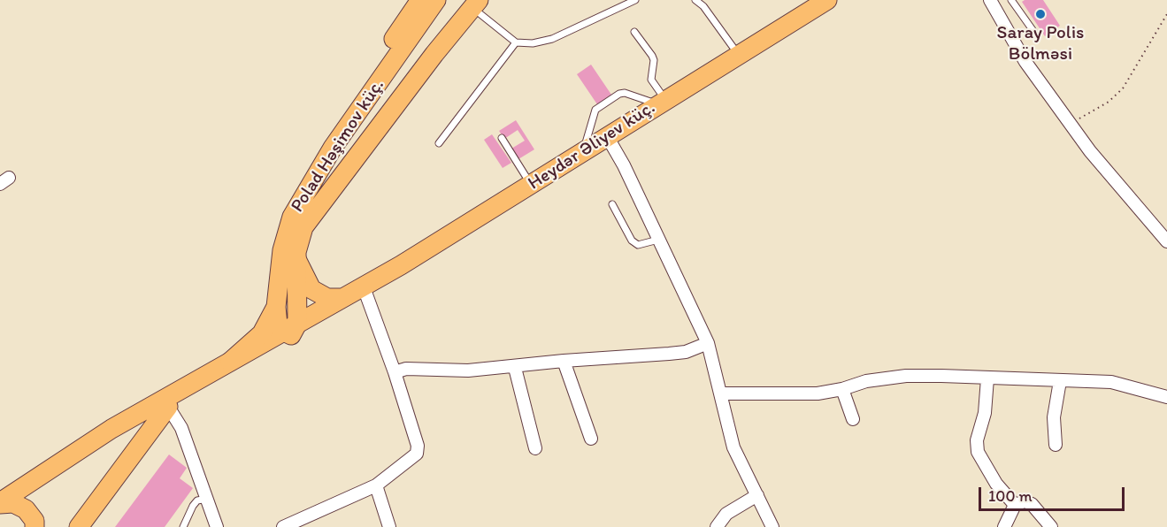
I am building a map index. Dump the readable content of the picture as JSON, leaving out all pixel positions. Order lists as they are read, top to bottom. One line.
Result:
{"streets":{"main road":["Polad Həşimov küç.","Heydər Əliyev küç."]},"places":["Saray Polis Bölməsi"],"scale_bar":"100 m"}
